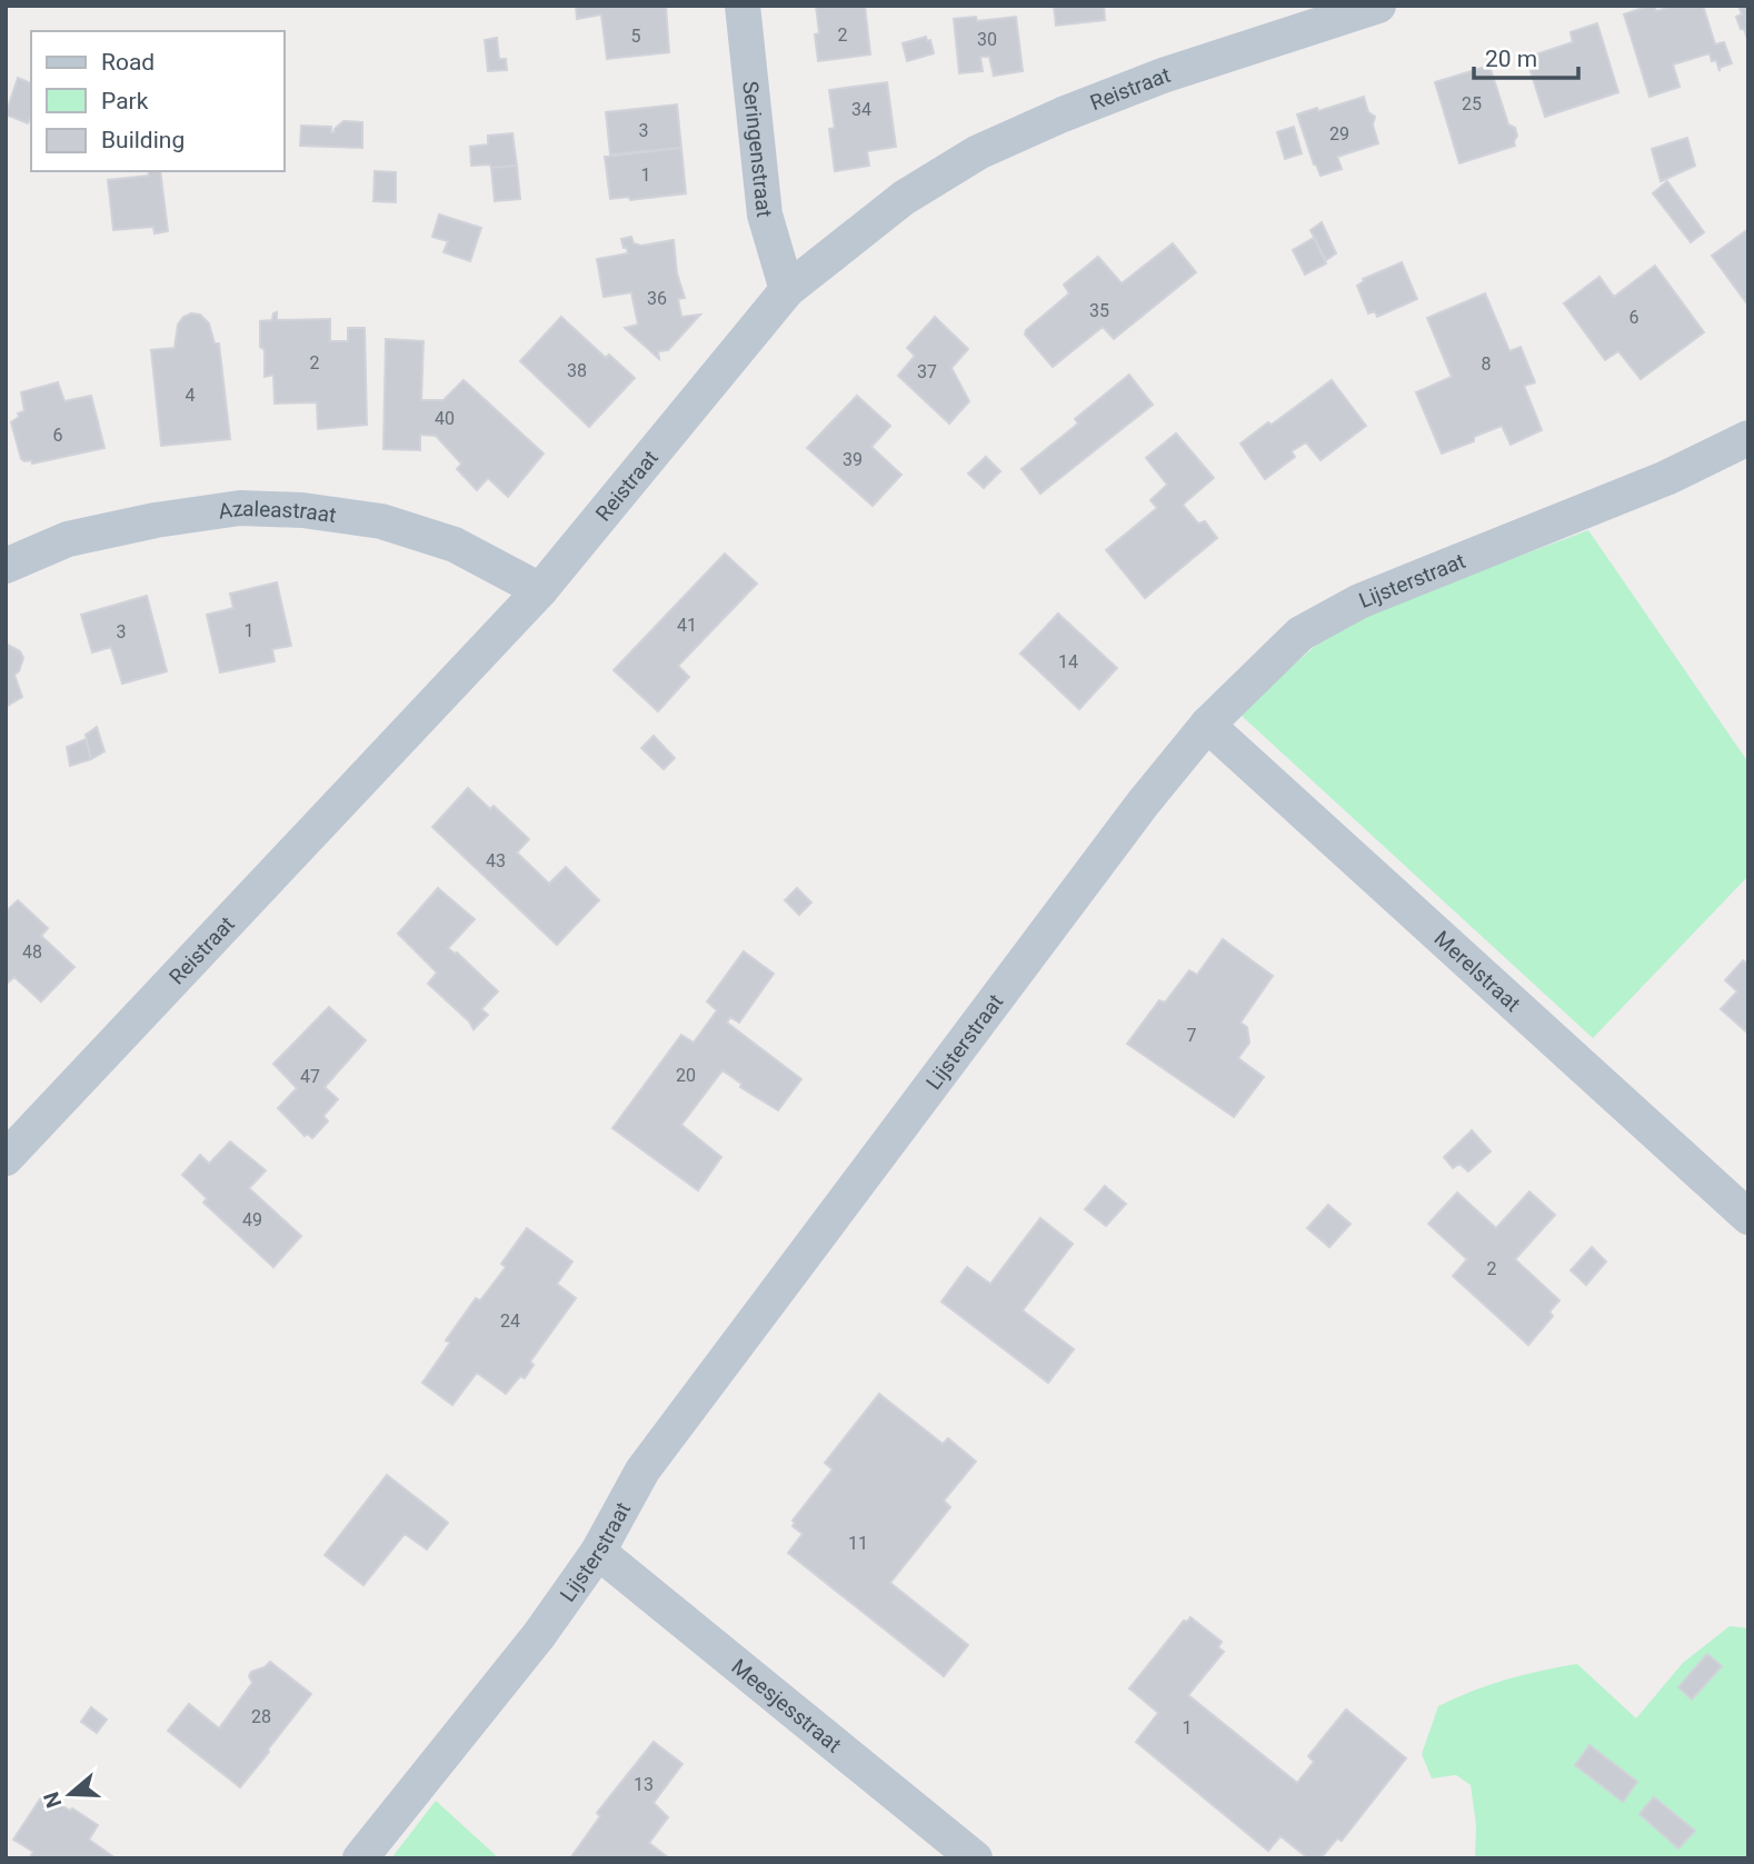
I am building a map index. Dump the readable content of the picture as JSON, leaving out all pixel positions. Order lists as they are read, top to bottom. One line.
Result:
{"streets":{"street":["Reistraat","Seringenstraat","Azaleastraat","Lijsterstraat","Merelstraat","Meesjesstraat"]},"crossings":[["Reistraat","Seringenstraat"],["Reistraat","Azaleastraat"],["Lijsterstraat","Merelstraat"],["Lijsterstraat","Meesjesstraat"]],"house_numbers":["2","5","30","25","34","3","29","1","36","35","6","2","8","38","37","4","40","6","39","41","1","3","14","43","48","7","20","47","49","2","24","11","28","1","13"],"legend":["Road","Park","Building"],"scale_bar":"20 m","north":"left"}
